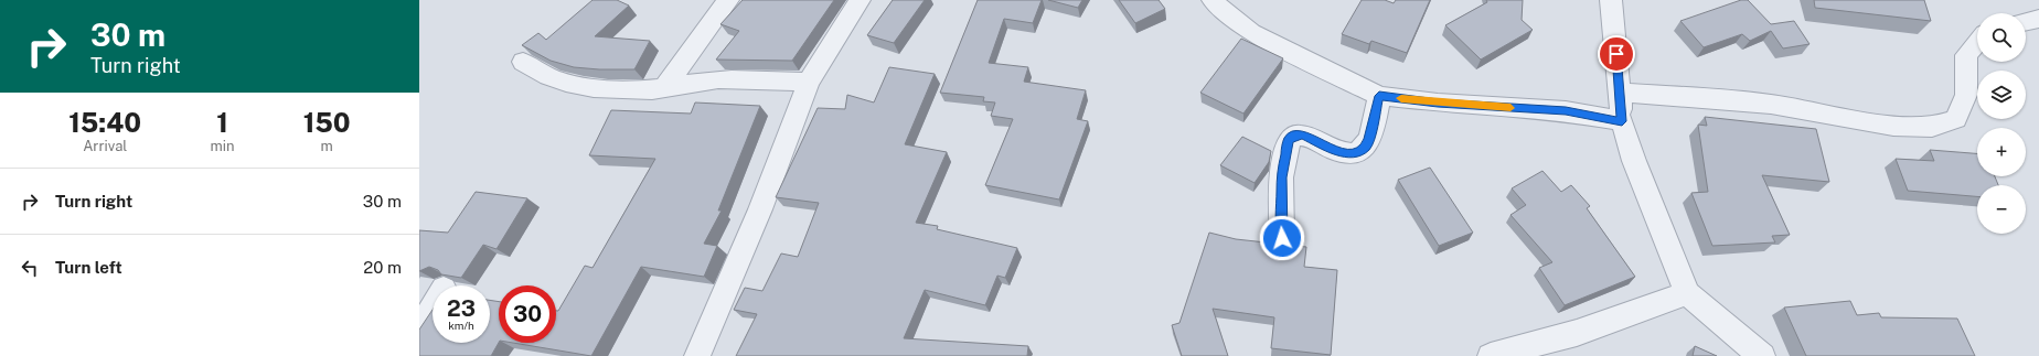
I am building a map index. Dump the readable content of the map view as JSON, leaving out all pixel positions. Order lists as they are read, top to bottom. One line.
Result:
{"page":{"turn":["30 m","Turn right"],"map_buttons":["+","−"],"eta":["15:40","Arrival","1","min","150","m"],"list":[{"name":"Turn right","value":"30 m"},{"name":"Turn left","value":"20 m"}],"speed":"23 km/h","limit":"30"}}
